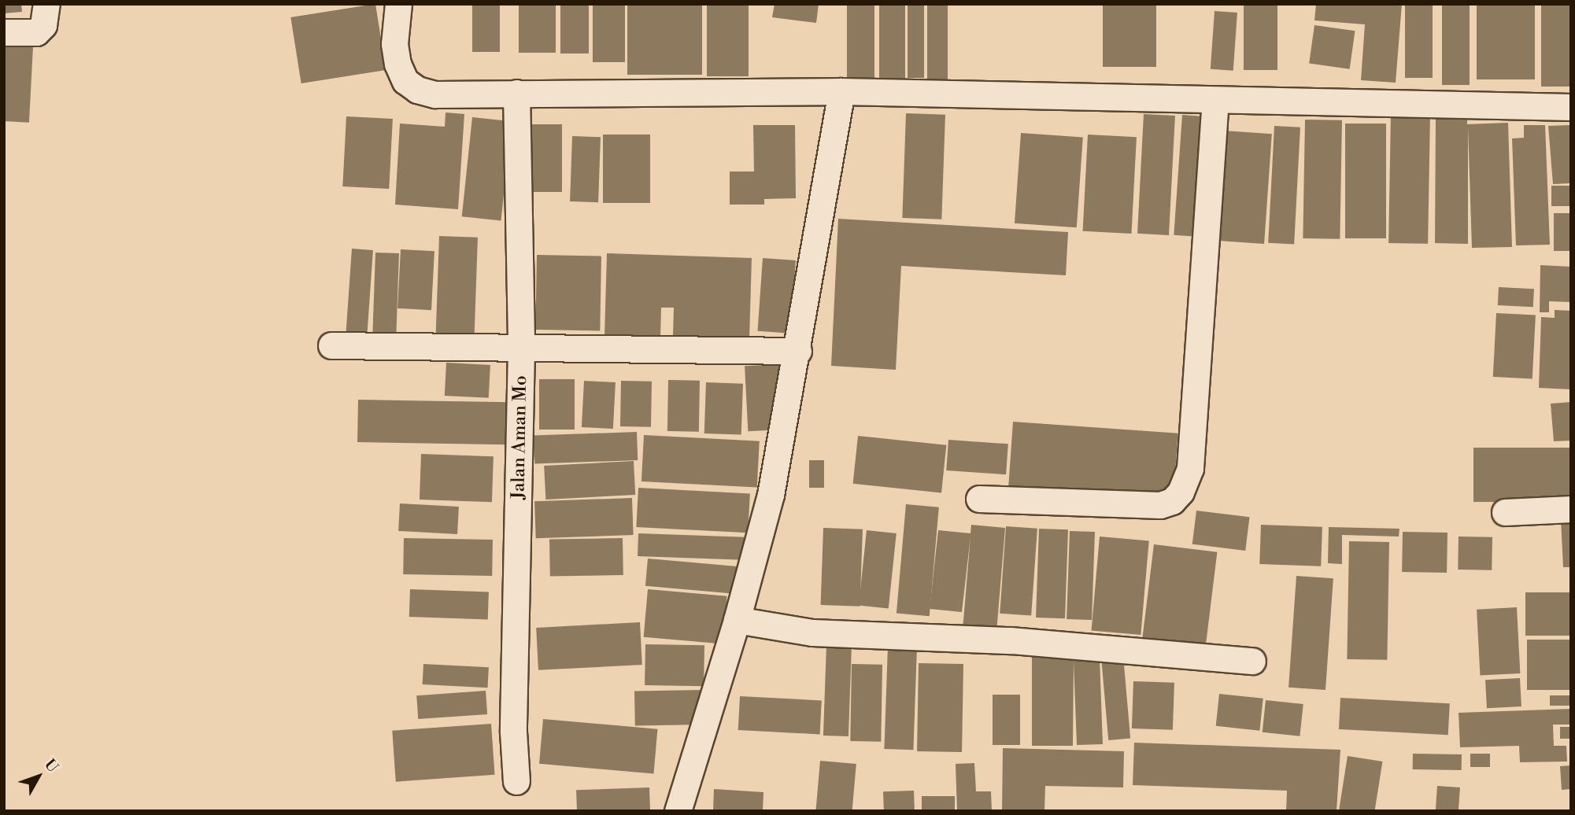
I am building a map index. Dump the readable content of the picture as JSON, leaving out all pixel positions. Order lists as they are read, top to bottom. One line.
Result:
{"streets":{"street":["Jalan Aman Mo"]},"north":"top right"}
